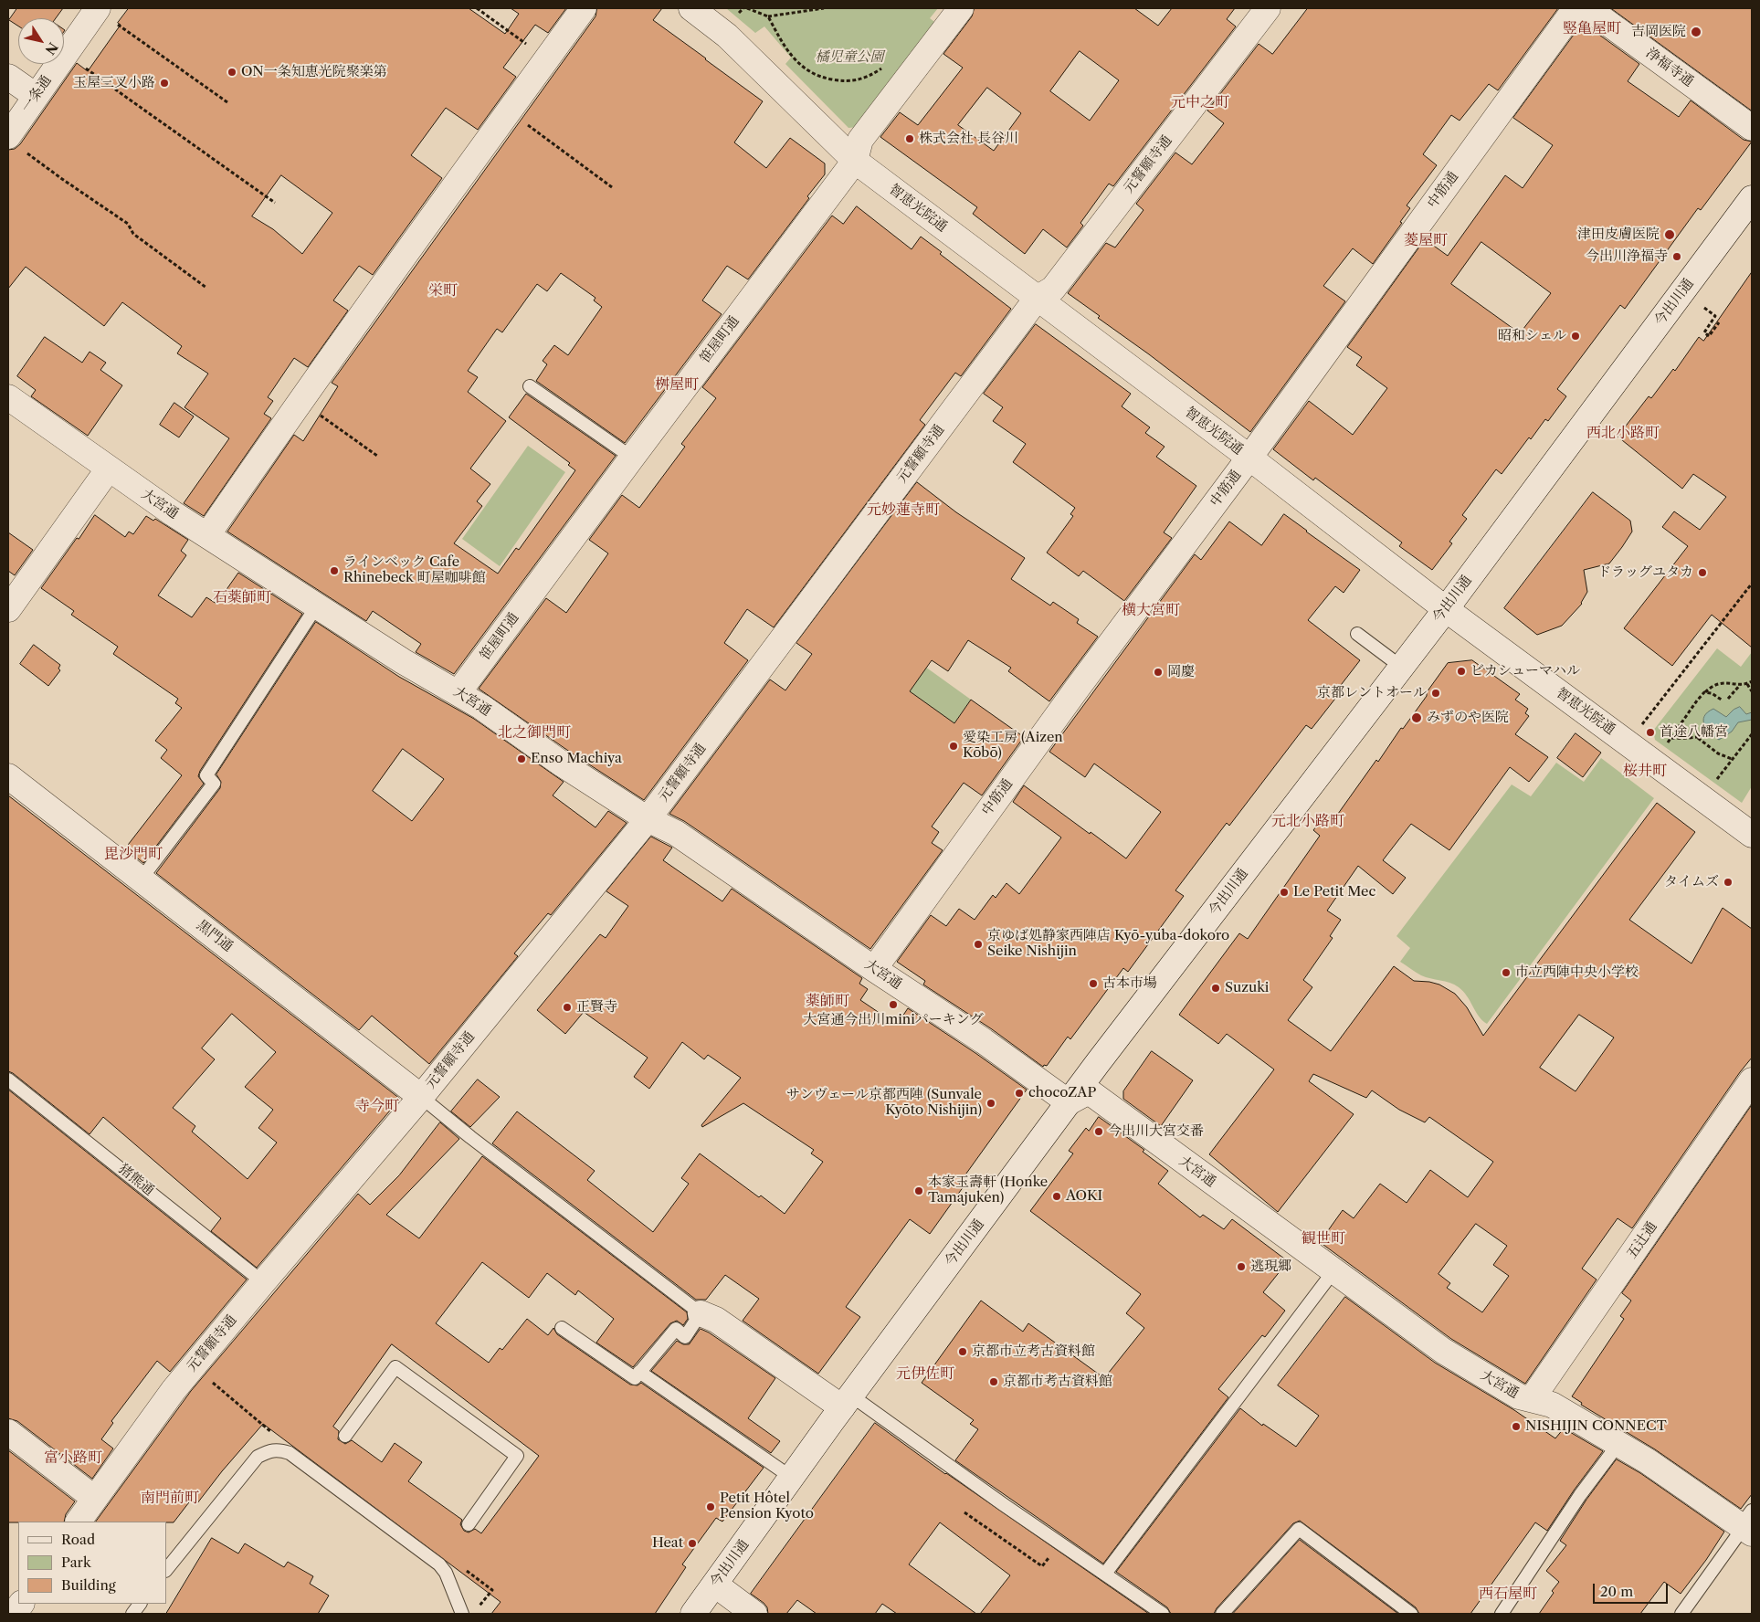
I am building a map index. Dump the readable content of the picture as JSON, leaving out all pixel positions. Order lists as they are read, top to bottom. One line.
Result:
{"streets":{"street":["浄福寺通","一条通","元誓願寺通","中筋通","智恵光院通","今出川通","笹屋町通","大宮通","黒門通","五辻通"],"lane":["猪熊通"]},"crossings":[["元誓願寺通","智恵光院通"],["元誓願寺通","大宮通"],["元誓願寺通","黒門通"],["元誓願寺通","猪熊通"],["中筋通","智恵光院通"],["中筋通","大宮通"],["智恵光院通","今出川通"],["智恵光院通","笹屋町通"],["今出川通","大宮通"],["笹屋町通","大宮通"],["大宮通","五辻通"]],"districts":["竪亀屋町","元中之町","菱屋町","栄町","桝屋町","西北小路町","元妙蓮寺町","石薬師町","横大宮町","北之御門町","桜井町","元北小路町","毘沙門町","薬師町","寺今町","観世町","元伊佐町","富小路町","南門前町","西石屋町"],"parks":["橘児童公園"],"places":["吉岡医院","ON一条知恵光院聚楽第","玉屋三叉小路","株式会社 長谷川","津田皮膚医院","今出川浄福寺","昭和シェル","ラインベック Cafe Rhinebeck 町屋咖啡館","ドラッグユタカ","ビカシューマハル","岡慶","京都レントオール","みずのや医院","首途八幡宮","愛染工房 (Aizen Kōbō)","Enso Machiya","タイムズ","Le Petit Mec","京ゆば処静家西陣店 Kyō-yuba-dokoro Seike Nishijin","市立西陣中央小学校","古本市場","Suzuki","大宮通今出川miniパーキング","正賢寺","chocoZAP","サンヴェール京都西陣 (Sunvale Kyōto Nishijin)","今出川大宮交番","本家玉壽軒 (Honke Tamajuken)","AOKI","逃現郷","京都市立考古資料館","京都市考古資料館","NISHIJIN CONNECT","Petit Hôtel Pension Kyoto","Heat"],"legend":["Road","Park","Building"],"scale_bar":"20 m","north":"bottom right"}
